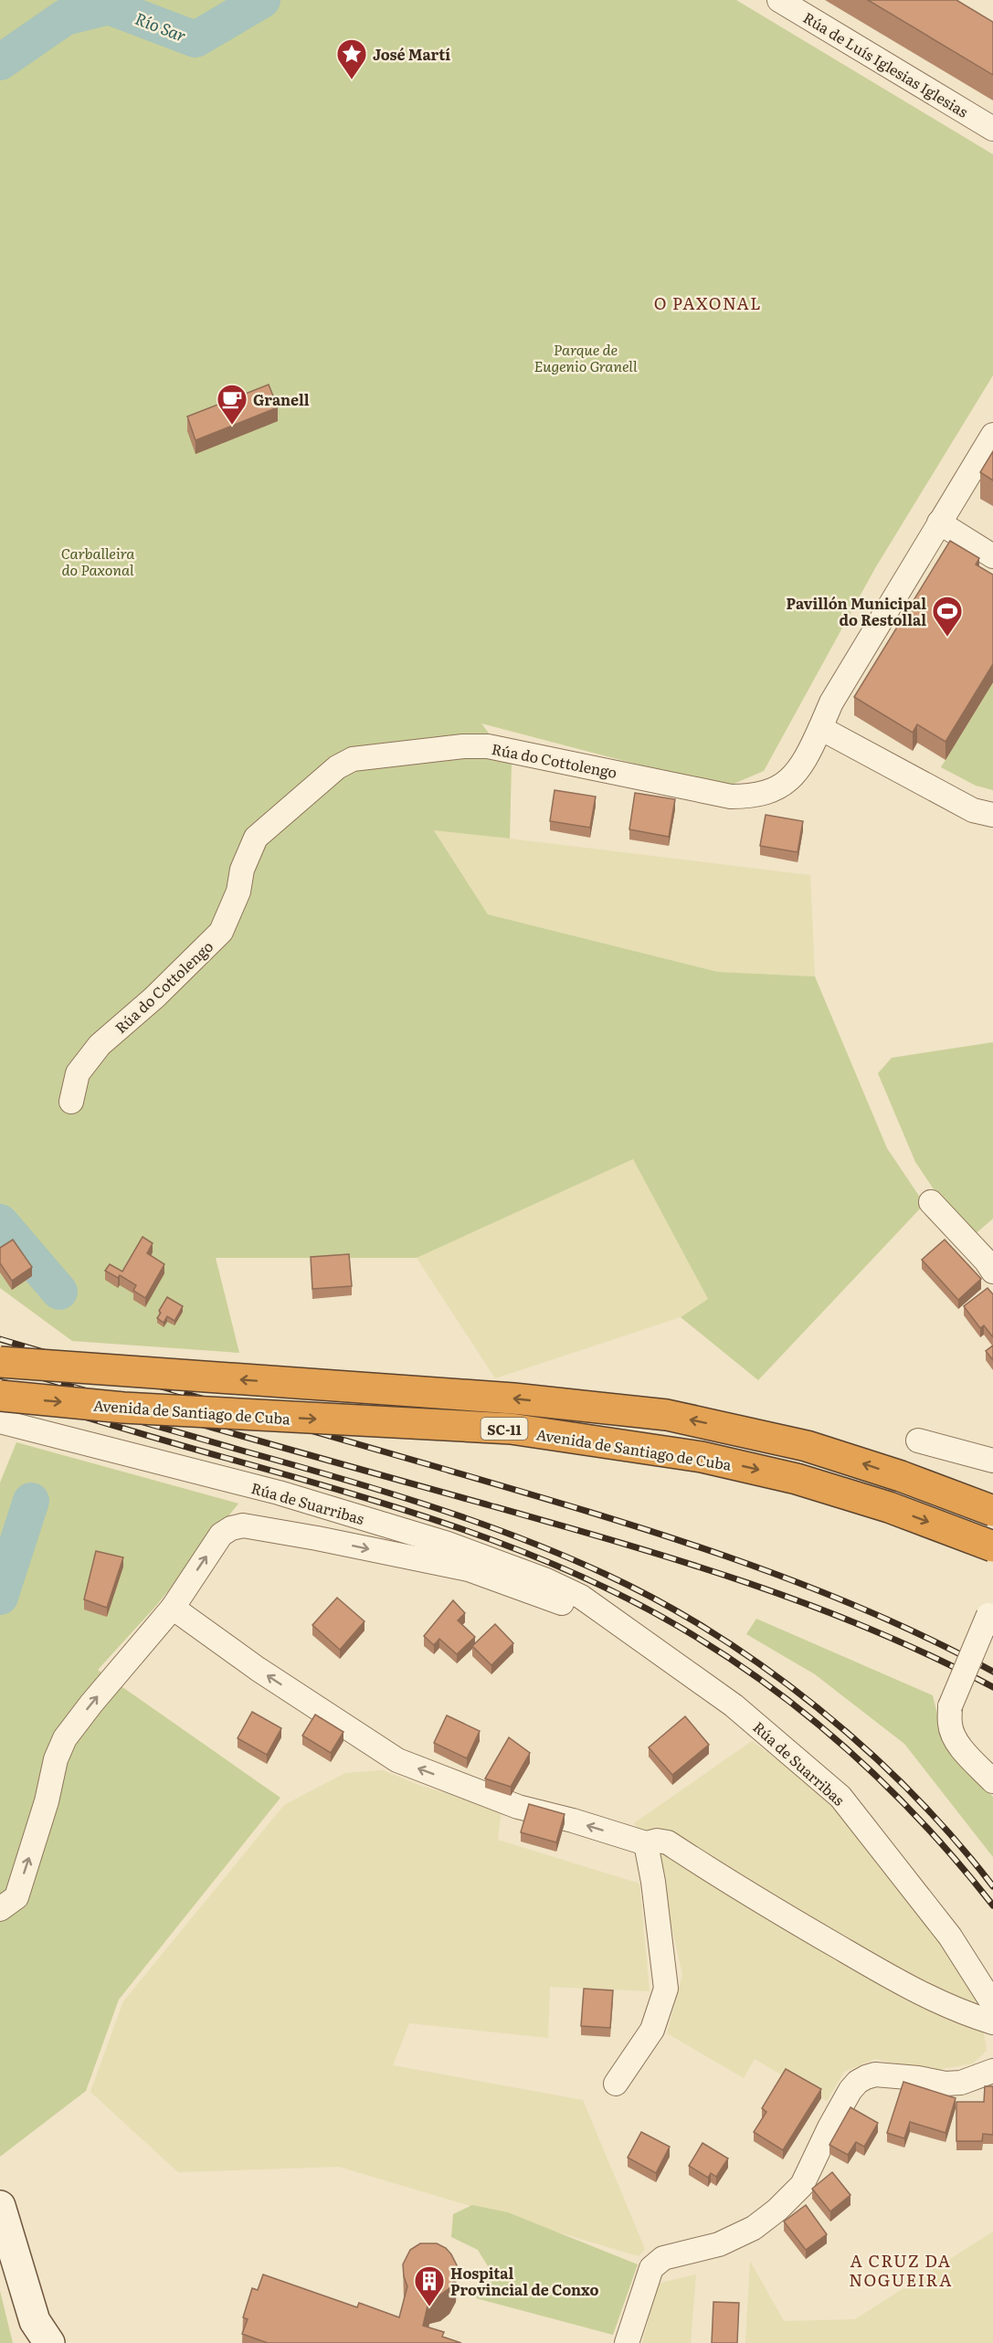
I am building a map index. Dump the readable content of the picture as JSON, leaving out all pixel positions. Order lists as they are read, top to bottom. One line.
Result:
{"streets":{"highway":["Avenida de Santiago de Cuba","SC-11"],"street":["Rúa de Luís Iglesias Iglesias","Rúa do Cottolengo","Rúa de Suarribas"]},"districts":["O PAXONAL","A CRUZ DA NOGUEIRA"],"water":["Río Sar"],"parks":["Parque de Eugenio Granell","Carballeira do Paxonal"],"places":{"place":["José Martí"],"cafe":["Granell"],"sports":["Pavillón Municipal do Restollal"],"building":["Hospital Provincial de Conxo"]}}
